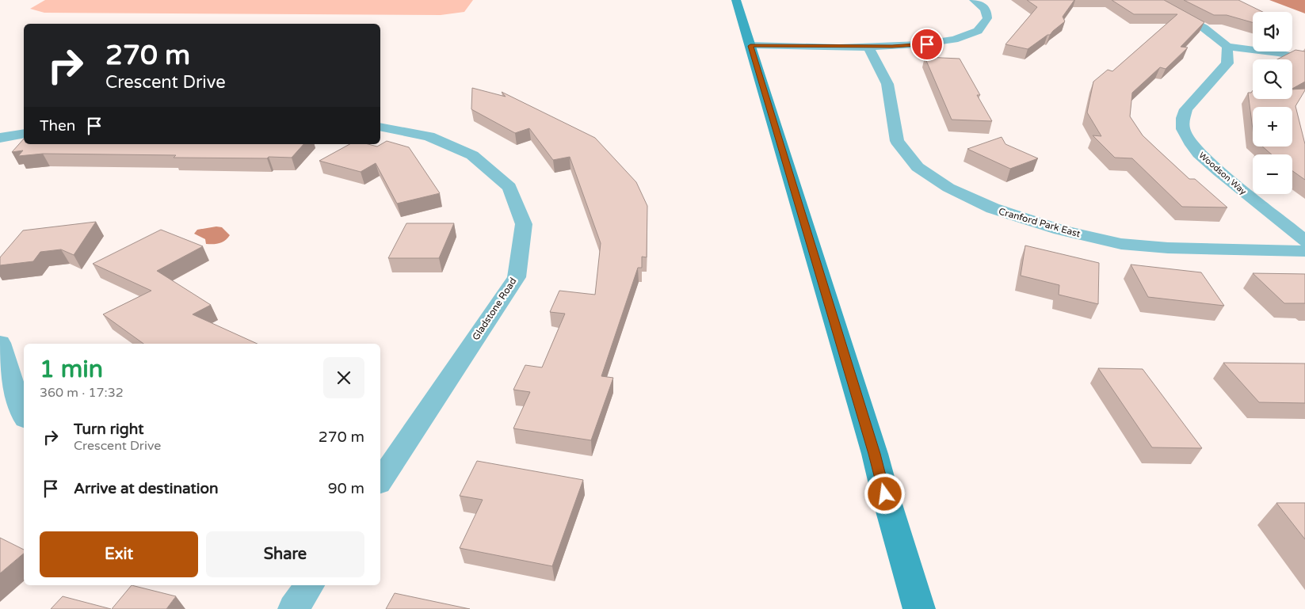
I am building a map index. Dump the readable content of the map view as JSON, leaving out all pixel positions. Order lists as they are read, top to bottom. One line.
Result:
{"streets":{"street":["Woodson Way","Cranford Park East","Gladstone Road"]},"page":{"map_buttons":["+","−"],"turn":["270 m","Crescent Drive"],"then":"Then","heading":["1 min","360 m · 17:32"],"list":[{"name":"Turn right","note":"Crescent Drive","value":"270 m"},{"name":"Arrive at destination","value":"90 m"}],"buttons":["Exit","Share"]}}
